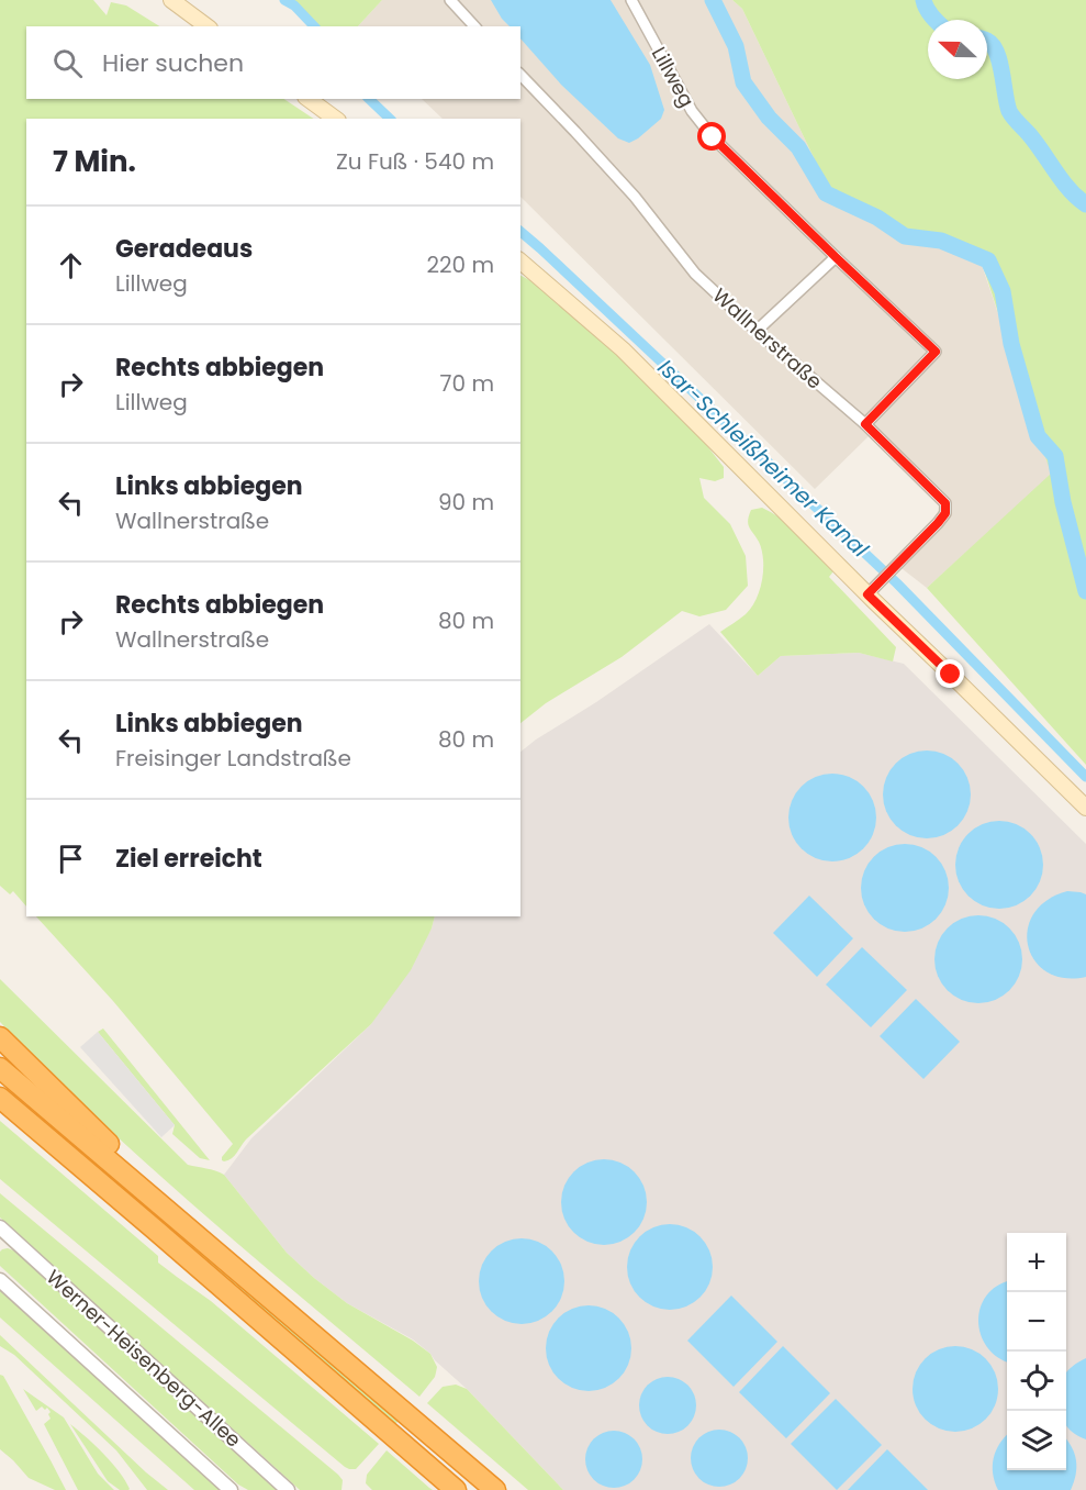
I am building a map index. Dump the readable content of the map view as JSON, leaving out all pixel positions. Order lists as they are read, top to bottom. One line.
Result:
{"streets":{"street":["Lillweg","Wallnerstraße","Werner-Heisenberg-Allee"]},"crossings":[["Lillweg","Wallnerstraße"]],"water":["Isar-Schleißheimer Kanal"],"north":"left","page":{"search":"Hier suchen","heading":["7 Min.","Zu Fuß · 540 m"],"list":[["Geradeaus","Lillweg","220 m"],["Rechts abbiegen","Lillweg","70 m"],["Links abbiegen","Wallnerstraße","90 m"],["Rechts abbiegen","Wallnerstraße","80 m"],["Links abbiegen","Freisinger Landstraße","80 m"],"Ziel erreicht"],"map_buttons":["+","−"]}}
